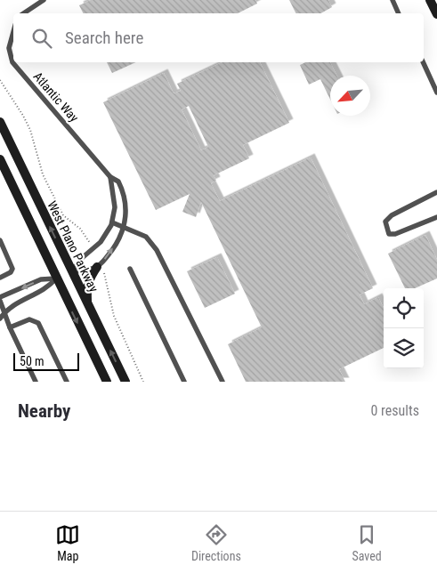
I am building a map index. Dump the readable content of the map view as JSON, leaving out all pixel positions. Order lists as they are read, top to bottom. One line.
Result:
{"streets":{"main road":["West Plano Parkway"],"lane":["Atlantic Way"]},"scale_bar":"50 m","north":"bottom left","page":{"search":"Search here","scale":"50 m","heading":["Nearby","0 results"],"nav":["Map","Directions","Saved"]}}
